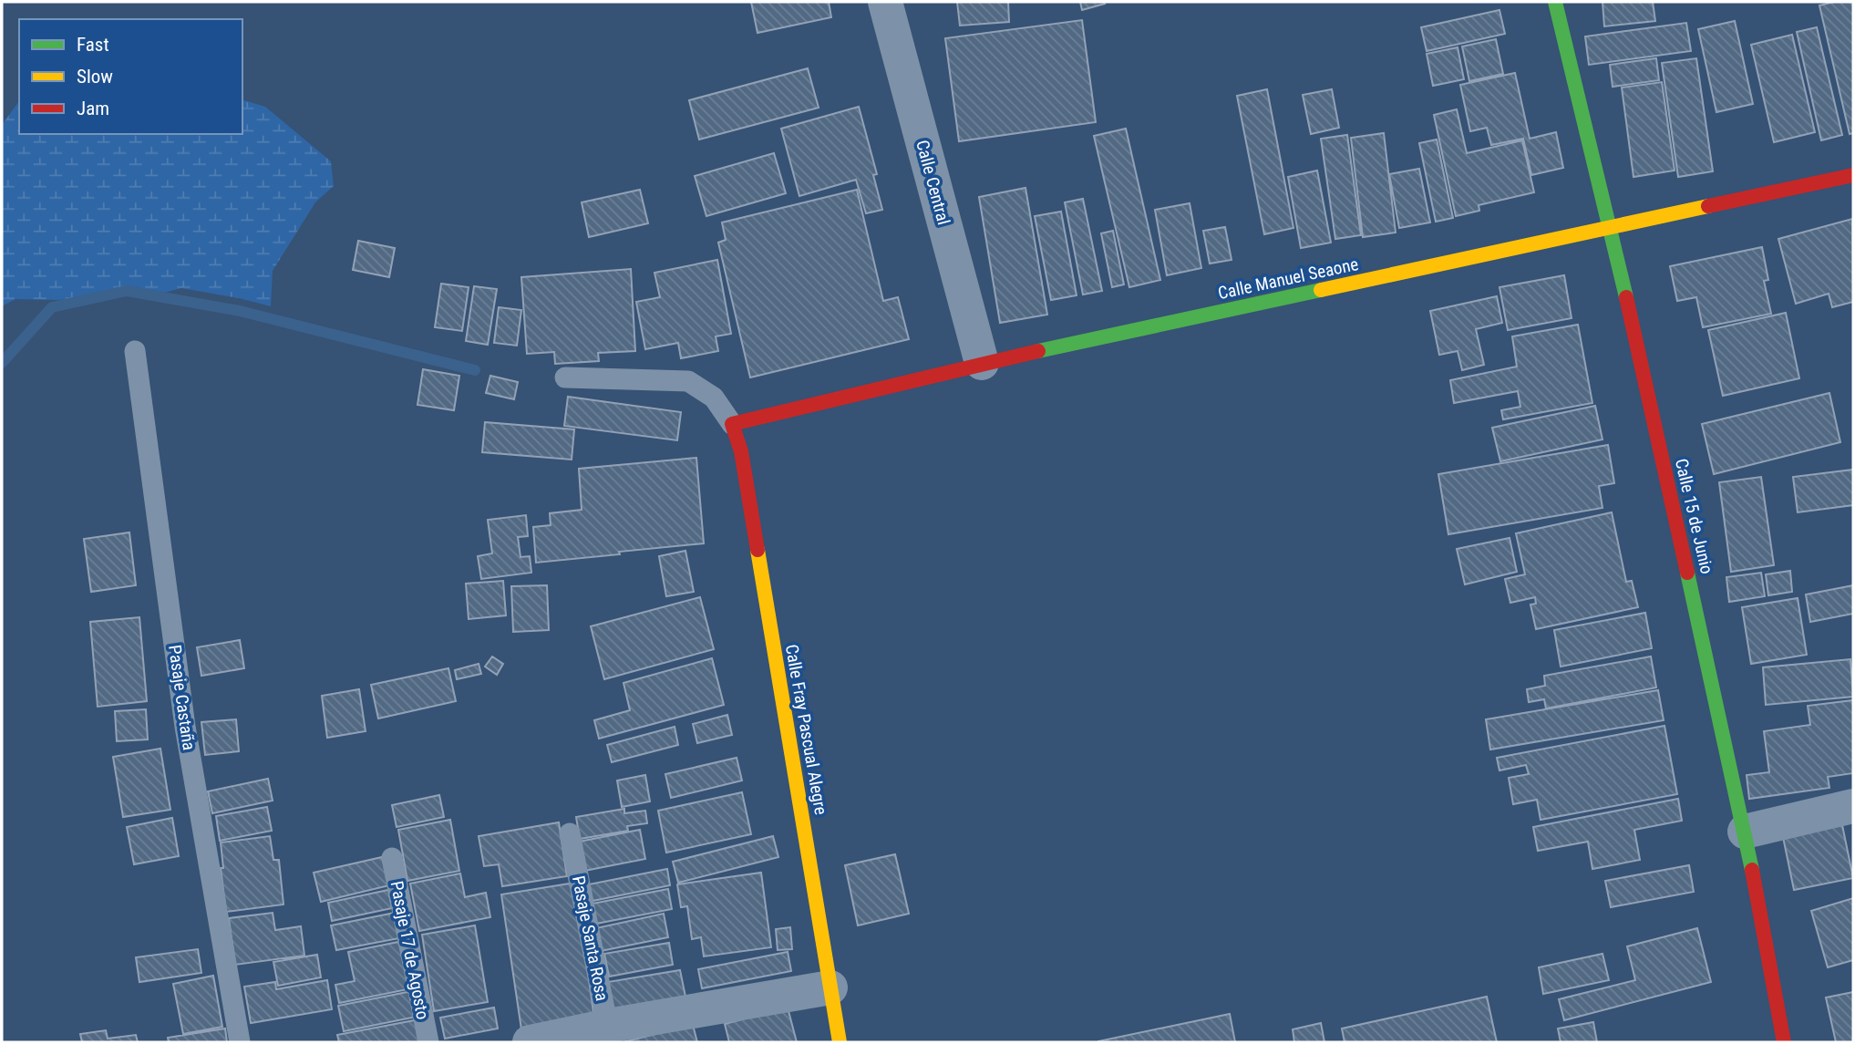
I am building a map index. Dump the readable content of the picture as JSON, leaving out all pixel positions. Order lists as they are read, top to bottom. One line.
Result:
{"streets":{"street":["Calle Central","Calle Manuel Seaone","Calle 15 de Junio","Calle Fray Pascual Alegre"],"lane":["Pasaje Castaña","Pasaje Santa Rosa","Pasaje 17 de Agosto"]},"crossings":[["Calle Central","Calle Manuel Seaone"],["Calle Manuel Seaone","Calle 15 de Junio"],["Calle Manuel Seaone","Calle Fray Pascual Alegre"]],"legend":["Fast","Slow","Jam"]}
